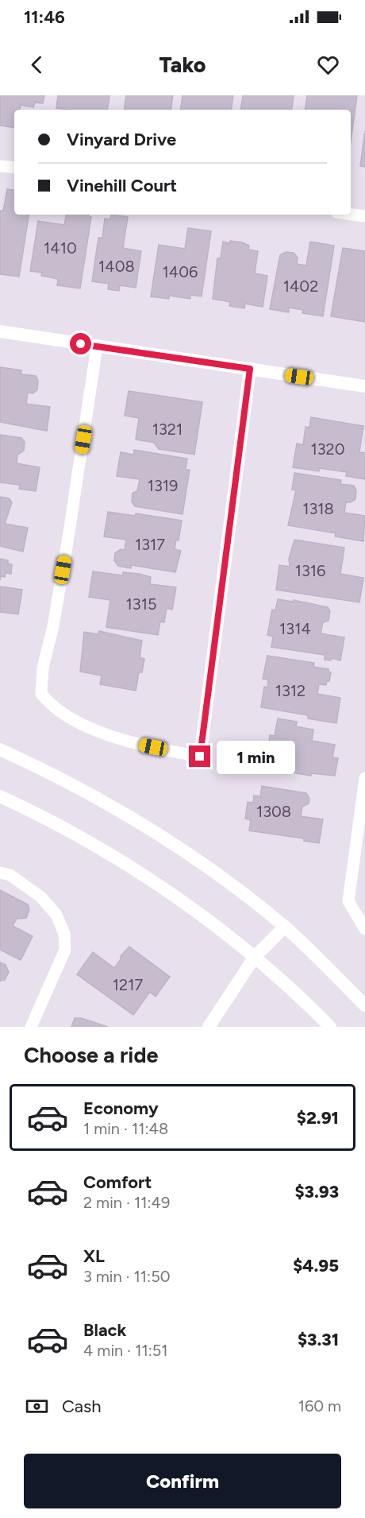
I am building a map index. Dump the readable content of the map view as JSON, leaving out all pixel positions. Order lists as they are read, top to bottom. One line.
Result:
{"house_numbers":["1410","1408","1406","1402","1321","1320","1319","1318","1317","1316","1315","1314","1312","1308","1217"],"page":{"status":"11:46","header":"Tako","banner":["Vinyard Drive","Vinehill Court"],"bubble":"1 min","heading":"Choose a ride","list":[{"name":"Economy","note":"1 min · 11:48","value":"$2.91"},{"name":"Comfort","note":"2 min · 11:49","value":"$3.93"},{"name":"XL","note":"3 min · 11:50","value":"$4.95"},{"name":"Black","note":"4 min · 11:51","value":"$3.31"}],"pay":["Cash","160 m"],"buttons":"Confirm"}}
